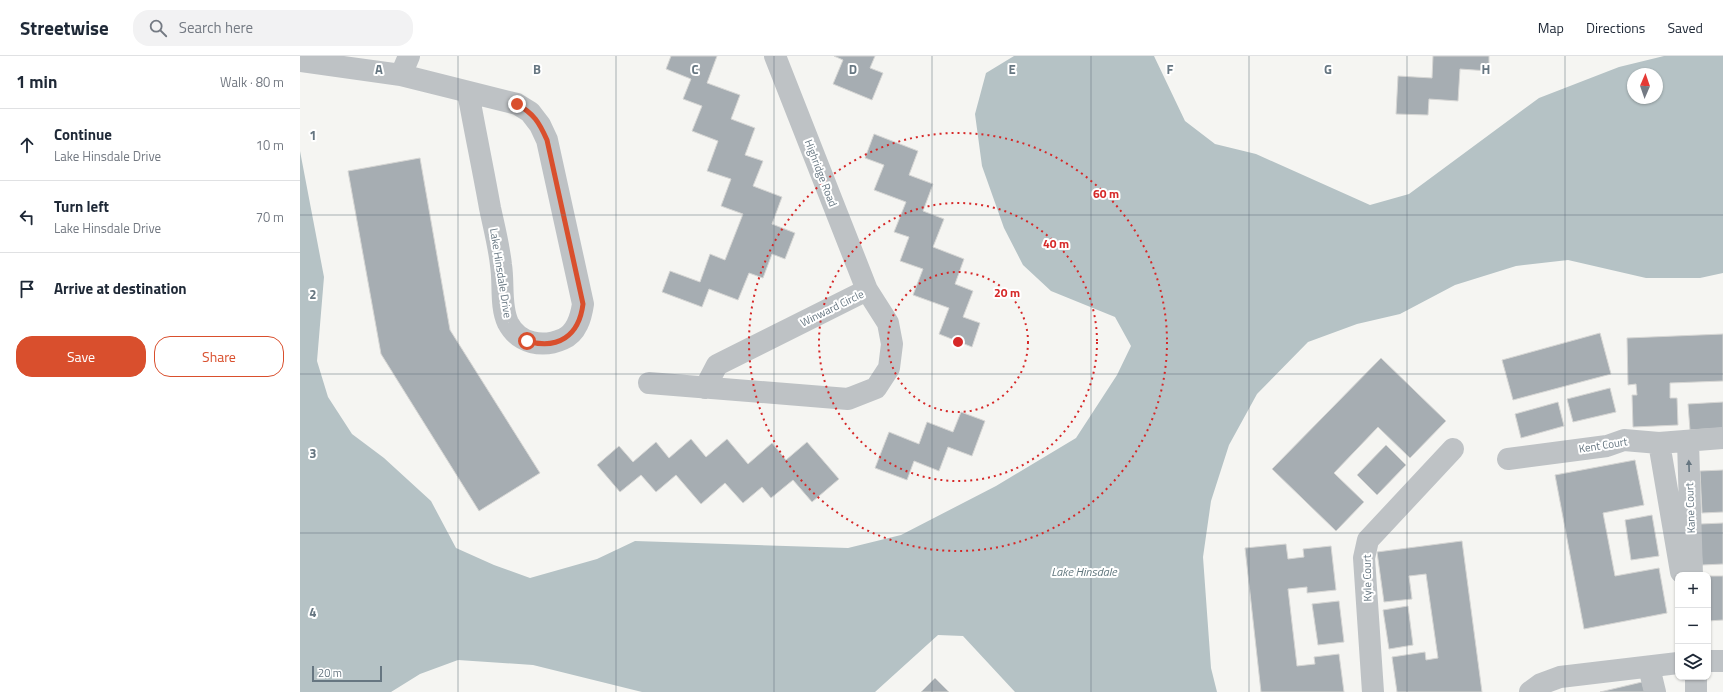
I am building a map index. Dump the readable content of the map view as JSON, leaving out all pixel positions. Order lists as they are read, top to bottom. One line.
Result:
{"streets":{"street":["Highridge Road","Lake Hinsdale Drive","Winward Circle","Kent Court","Kane Court","Kyle Court"]},"crossings":[["Highridge Road","Winward Circle"],["Kent Court","Kane Court"]],"water":["Lake Hinsdale"],"scale_bar":"20 m","north":"top","page":{"header":"Streetwise","search":"Search here","nav":["Map","Directions","Saved"],"heading":["1 min","Walk · 80 m"],"list":[["Continue","Lake Hinsdale Drive","10 m"],["Turn left","Lake Hinsdale Drive","70 m"],"Arrive at destination"],"buttons":["Save","Share"],"map_buttons":["+","−"],"scale":"20 m"},"grid":{"columns":["A","B","C","D","E","F","G","H"],"rows":["1","2","3","4"]},"rings":["60 m","40 m","20 m"]}
